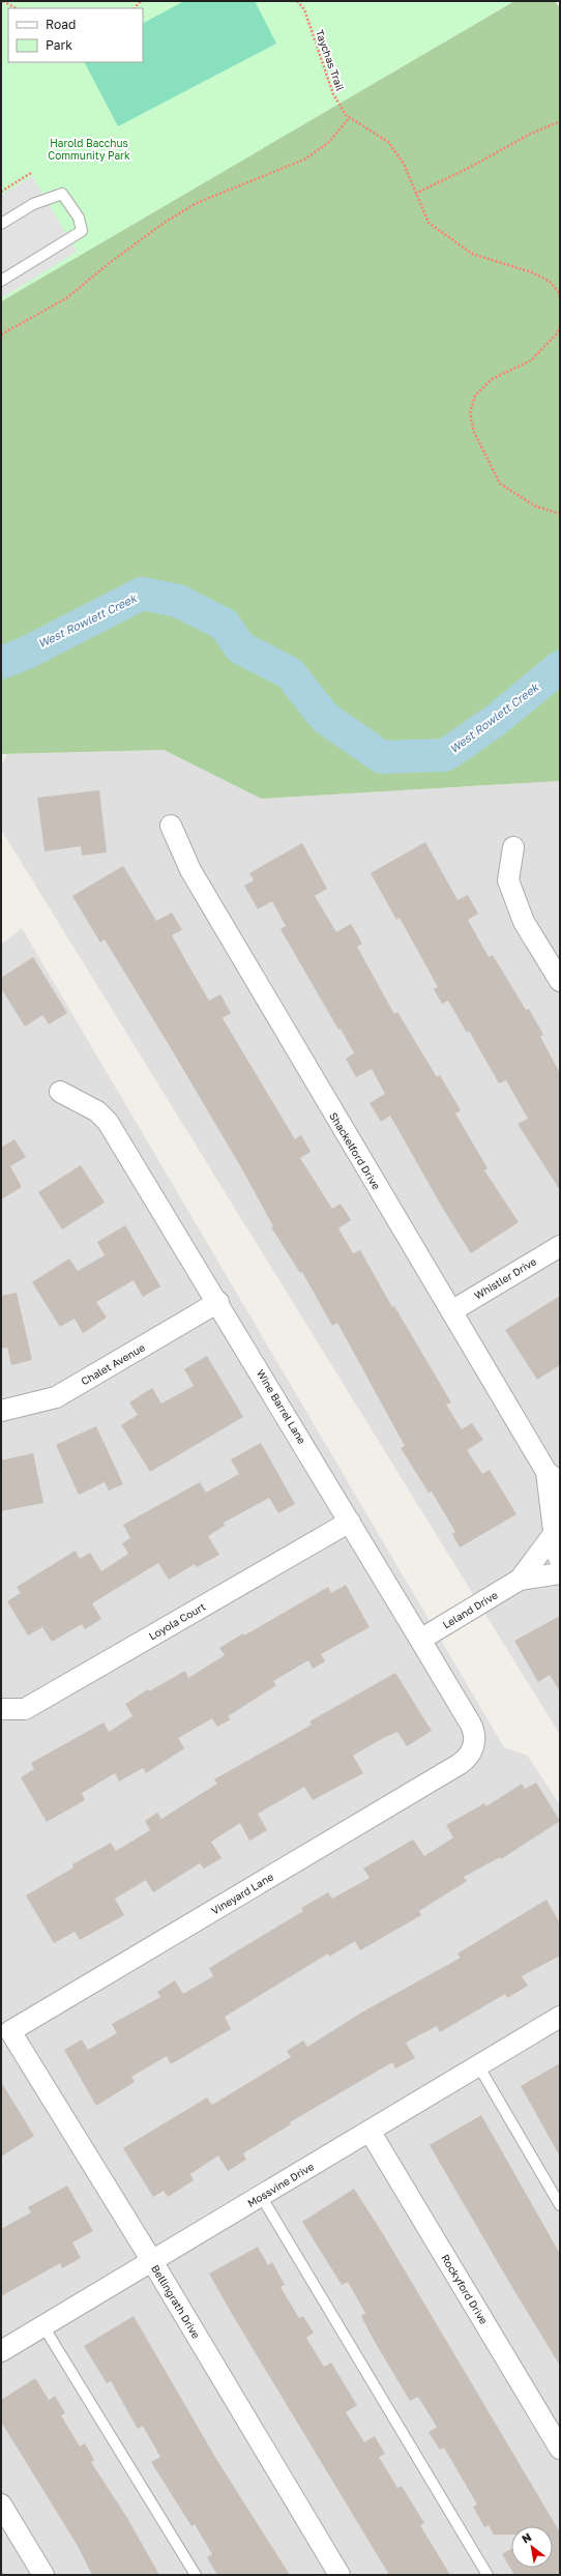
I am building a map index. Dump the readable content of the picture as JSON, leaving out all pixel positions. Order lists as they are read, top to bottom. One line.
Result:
{"streets":{"street":["Shackelford Drive","Whistler Drive","Chalet Avenue","Wine Barrel Lane","Leland Drive","Loyola Court","Vineyard Lane","Mossvine Drive","Rockyford Drive","Bellingrath Drive"],"path":["Taychas Trail"]},"crossings":[["Shackelford Drive","Whistler Drive"],["Shackelford Drive","Leland Drive"],["Chalet Avenue","Wine Barrel Lane"],["Wine Barrel Lane","Leland Drive"],["Wine Barrel Lane","Loyola Court"],["Wine Barrel Lane","Vineyard Lane"],["Vineyard Lane","Bellingrath Drive"],["Mossvine Drive","Rockyford Drive"],["Mossvine Drive","Bellingrath Drive"]],"water":["West Rowlett Creek"],"parks":["Harold Bacchus Community Park"],"legend":["Road","Park"],"north":"top left"}
